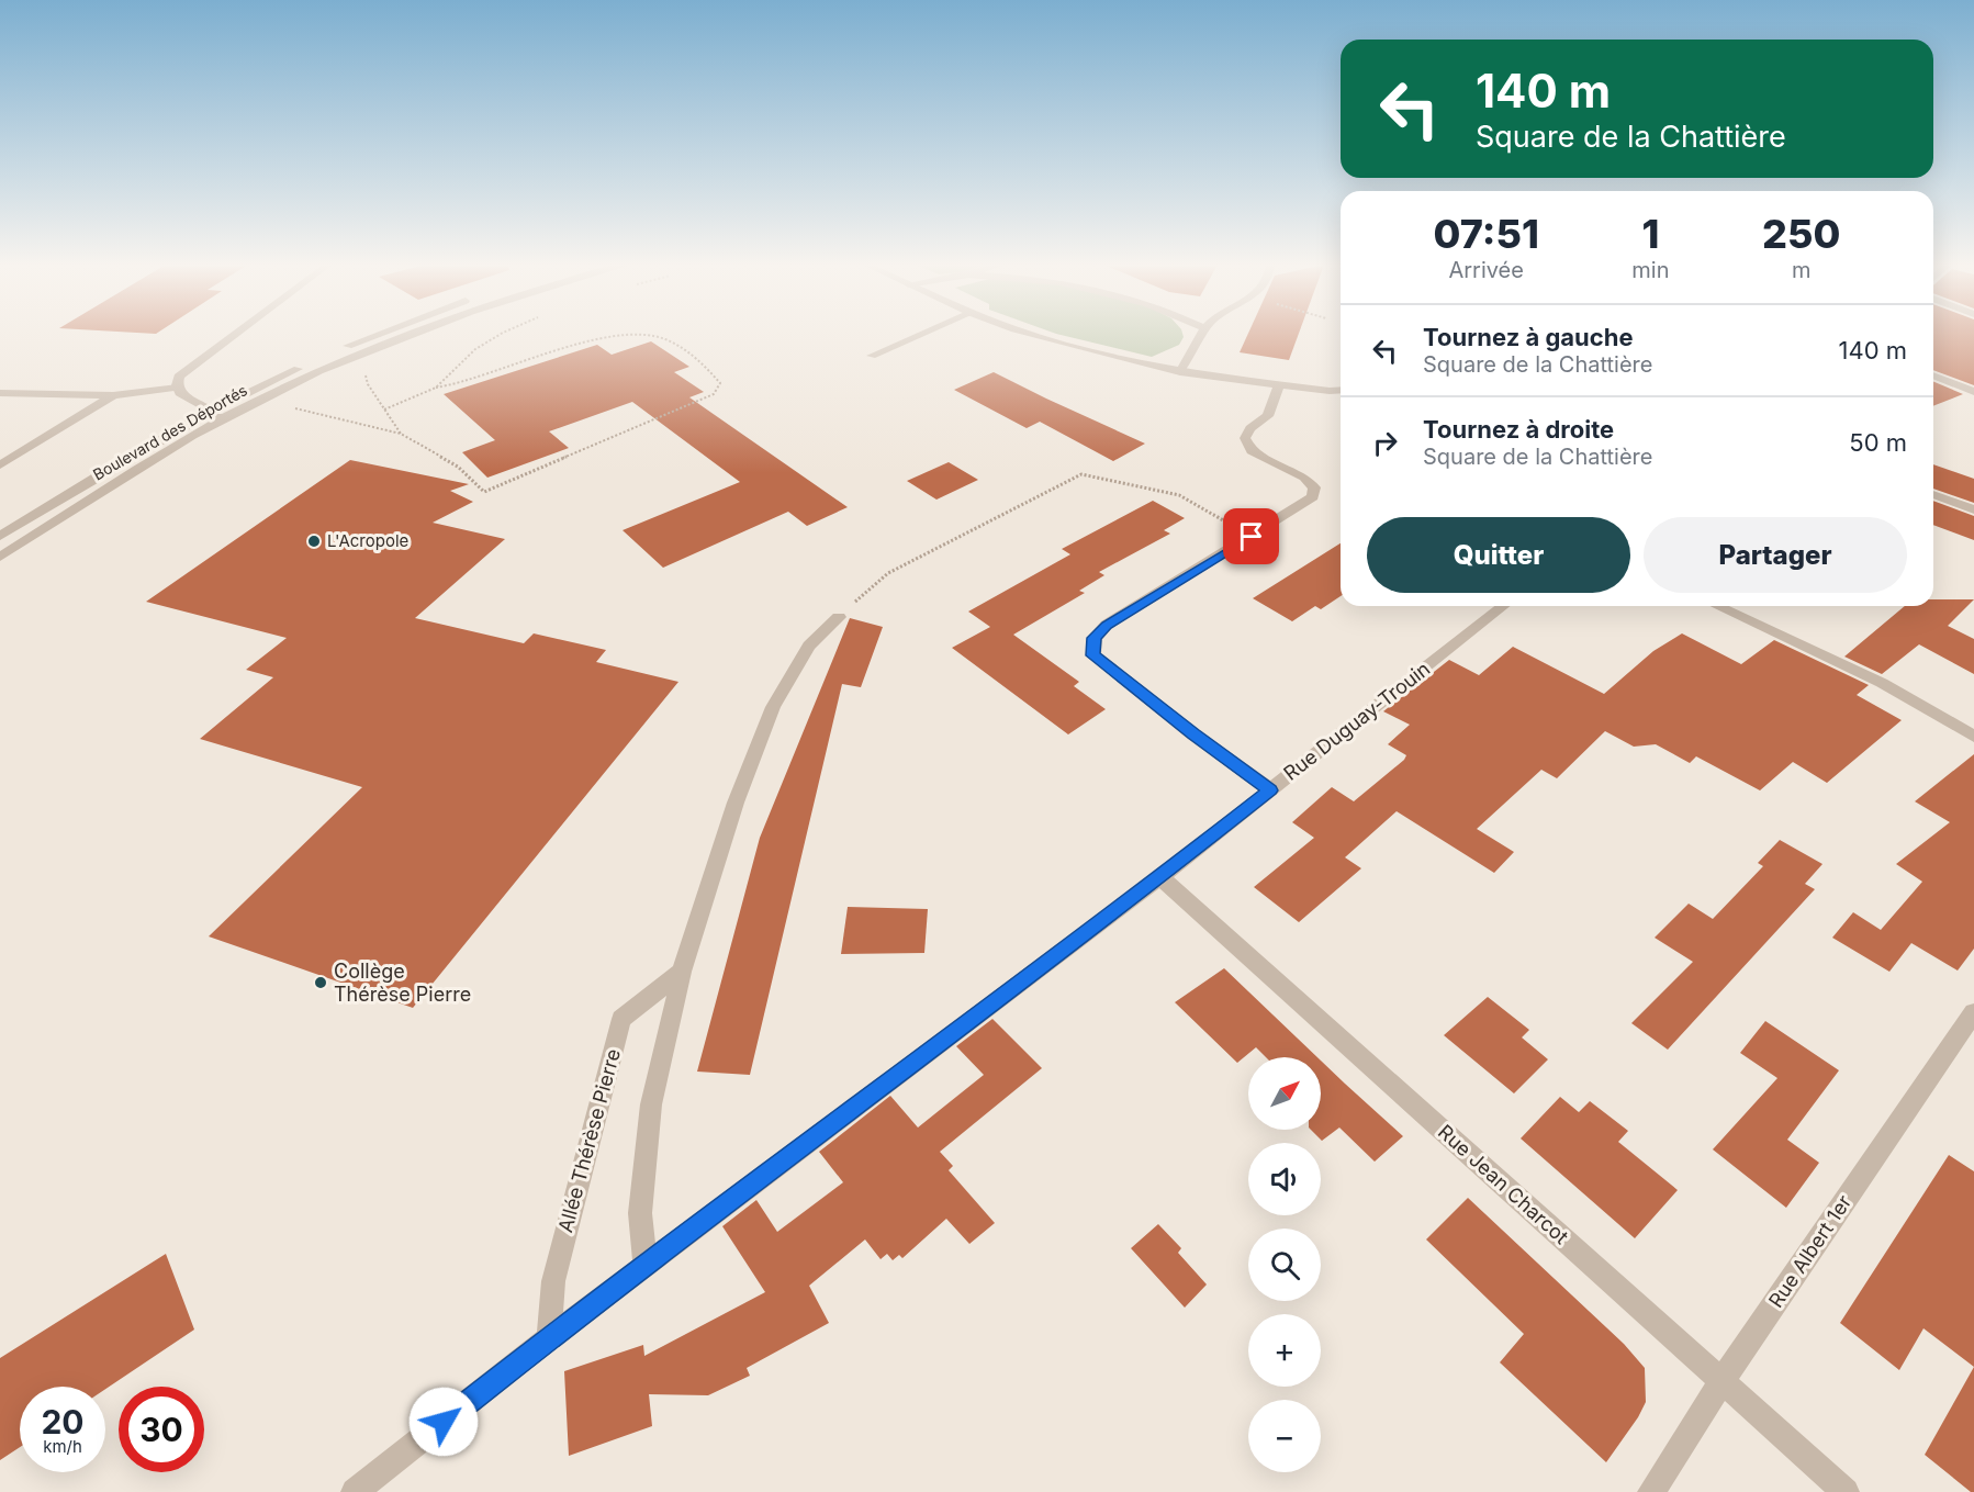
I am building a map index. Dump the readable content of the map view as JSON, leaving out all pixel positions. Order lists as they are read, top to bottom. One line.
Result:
{"streets":{"street":["Boulevard des Déportés","Rue Duguay-Trouin","Allée Thérèse Pierre","Rue Jean Charcot","Rue Albert 1er"]},"crossings":[["Rue Duguay-Trouin","Allée Thérèse Pierre"],["Rue Duguay-Trouin","Rue Jean Charcot"],["Rue Jean Charcot","Rue Albert 1er"]],"places":["L'Acropole","Collège Thérèse Pierre"],"north":"top right","page":{"turn":["140 m","Square de la Chattière"],"eta":["07:51","Arrivée","1","min","250","m"],"list":[{"name":"Tournez à gauche","note":"Square de la Chattière","value":"140 m"},{"name":"Tournez à droite","note":"Square de la Chattière","value":"50 m"}],"buttons":["Quitter","Partager"],"map_buttons":["+","−"],"speed":"20 km/h","limit":"30"}}
